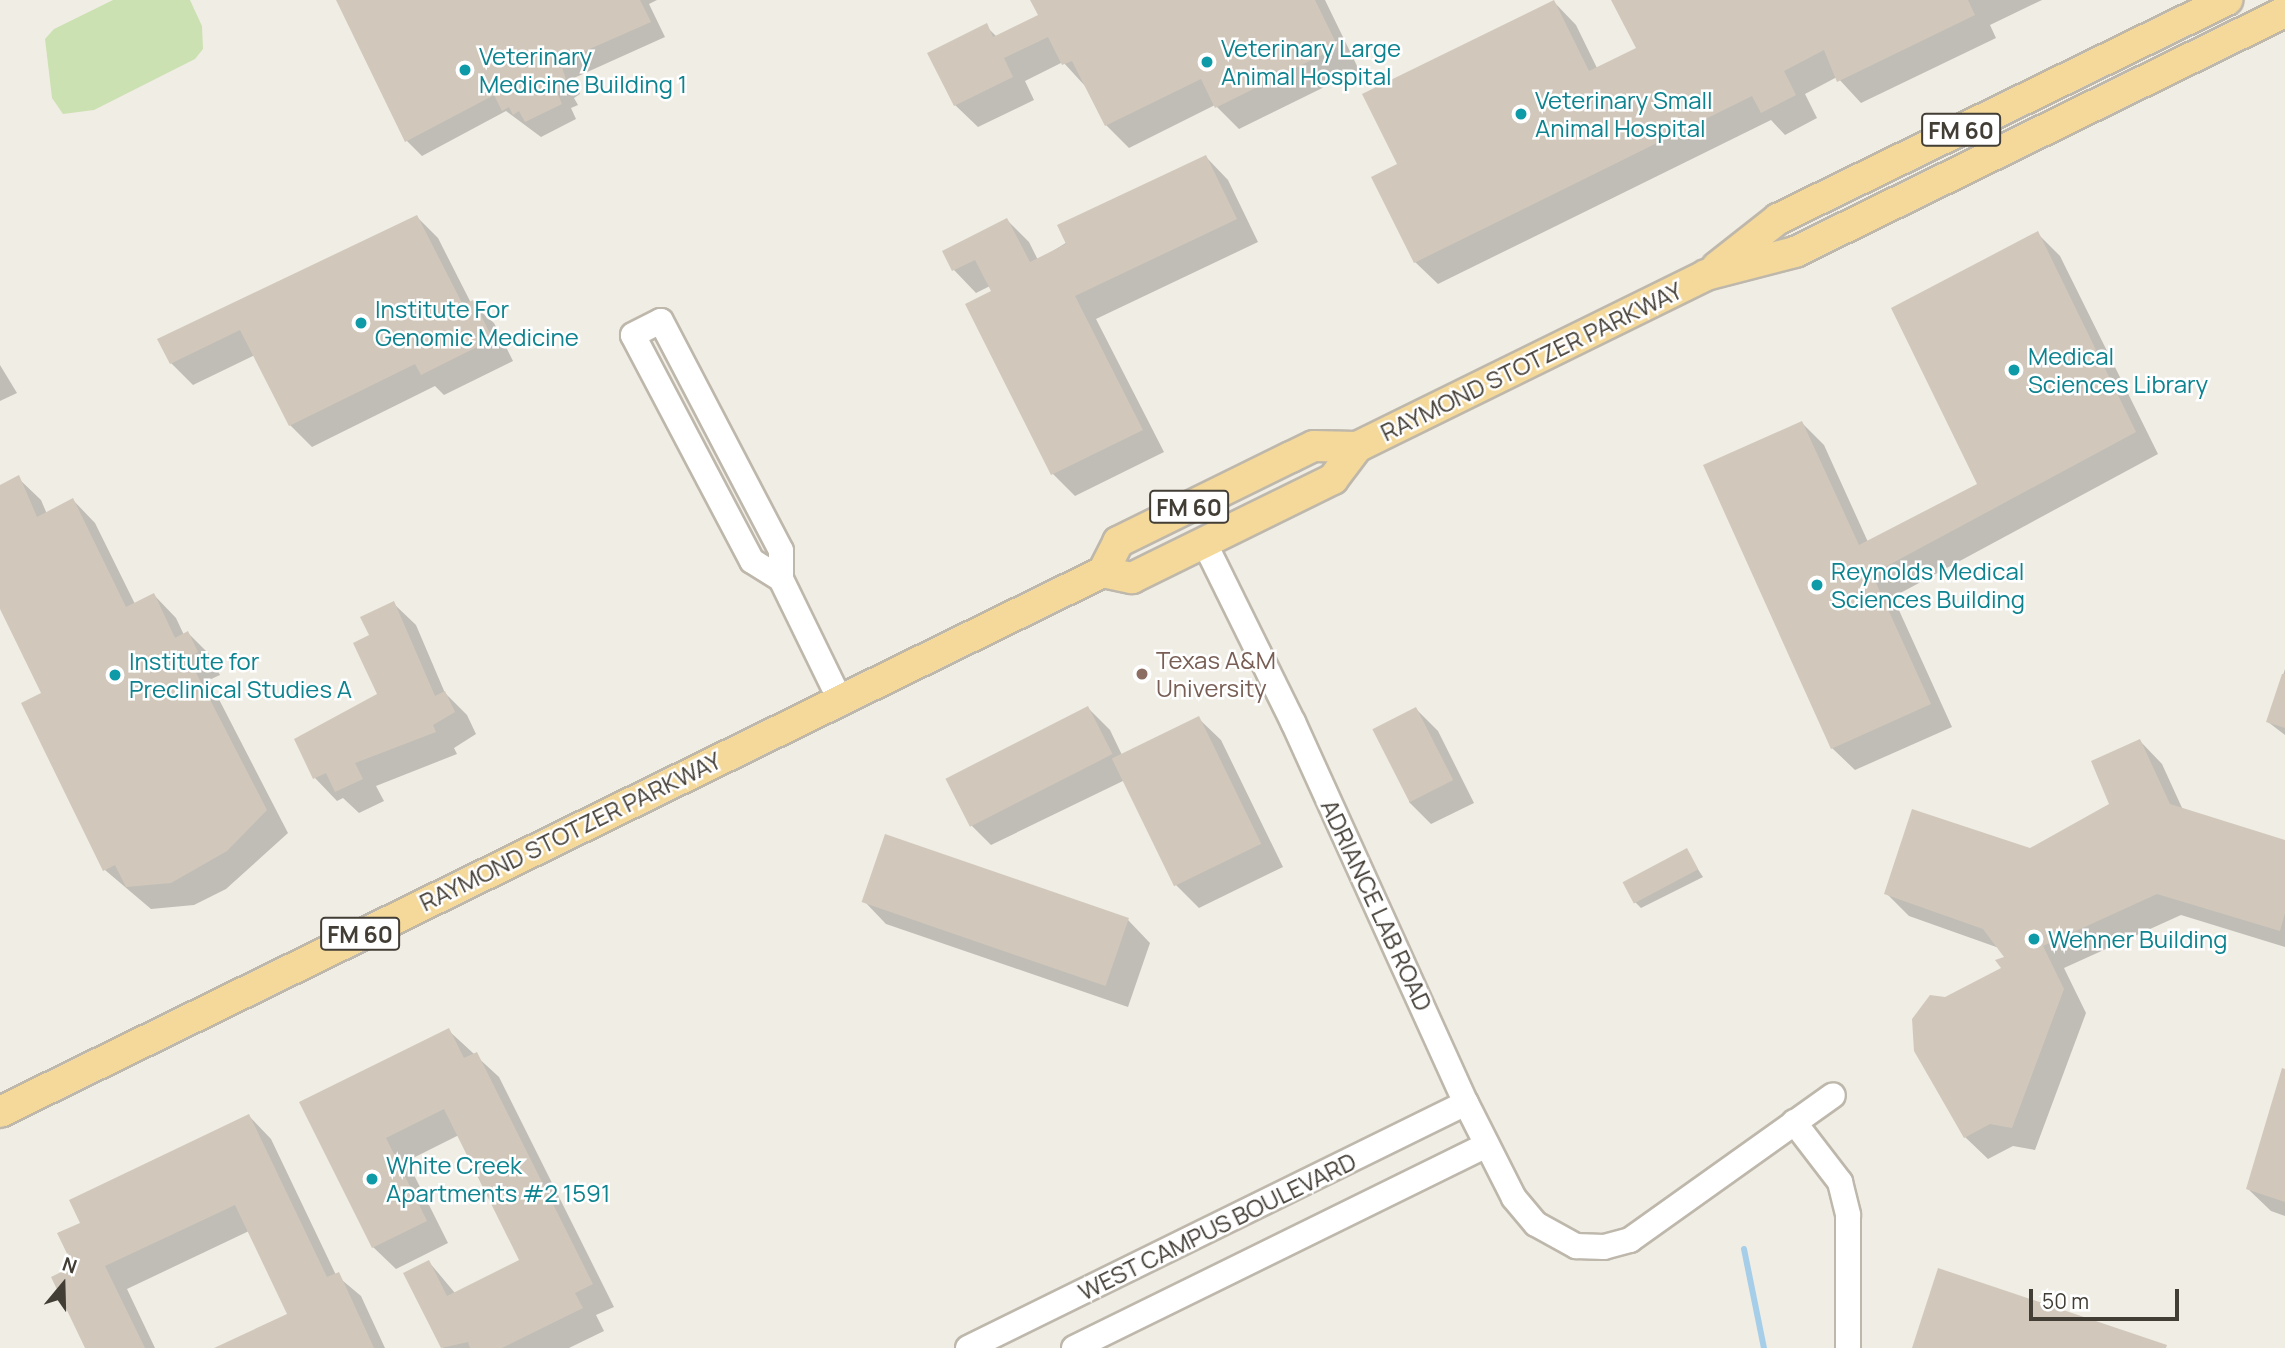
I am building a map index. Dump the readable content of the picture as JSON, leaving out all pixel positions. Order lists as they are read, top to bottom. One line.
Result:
{"streets":{"main road":["FM 60","RAYMOND STOTZER PARKWAY"],"street":["ADRIANCE LAB ROAD","WEST CAMPUS BOULEVARD"]},"crossings":[["RAYMOND STOTZER PARKWAY","ADRIANCE LAB ROAD"],["ADRIANCE LAB ROAD","WEST CAMPUS BOULEVARD"]],"places":["Veterinary Large Animal Hospital","Veterinary Medicine Building 1","Veterinary Small Animal Hospital","Institute For Genomic Medicine","Medical Sciences Library","Reynolds Medical Sciences Building","Texas A&M University","Institute for Preclinical Studies A","Wehner Building","White Creek Apartments #2 1591"],"scale_bar":"50 m","north":"top"}
